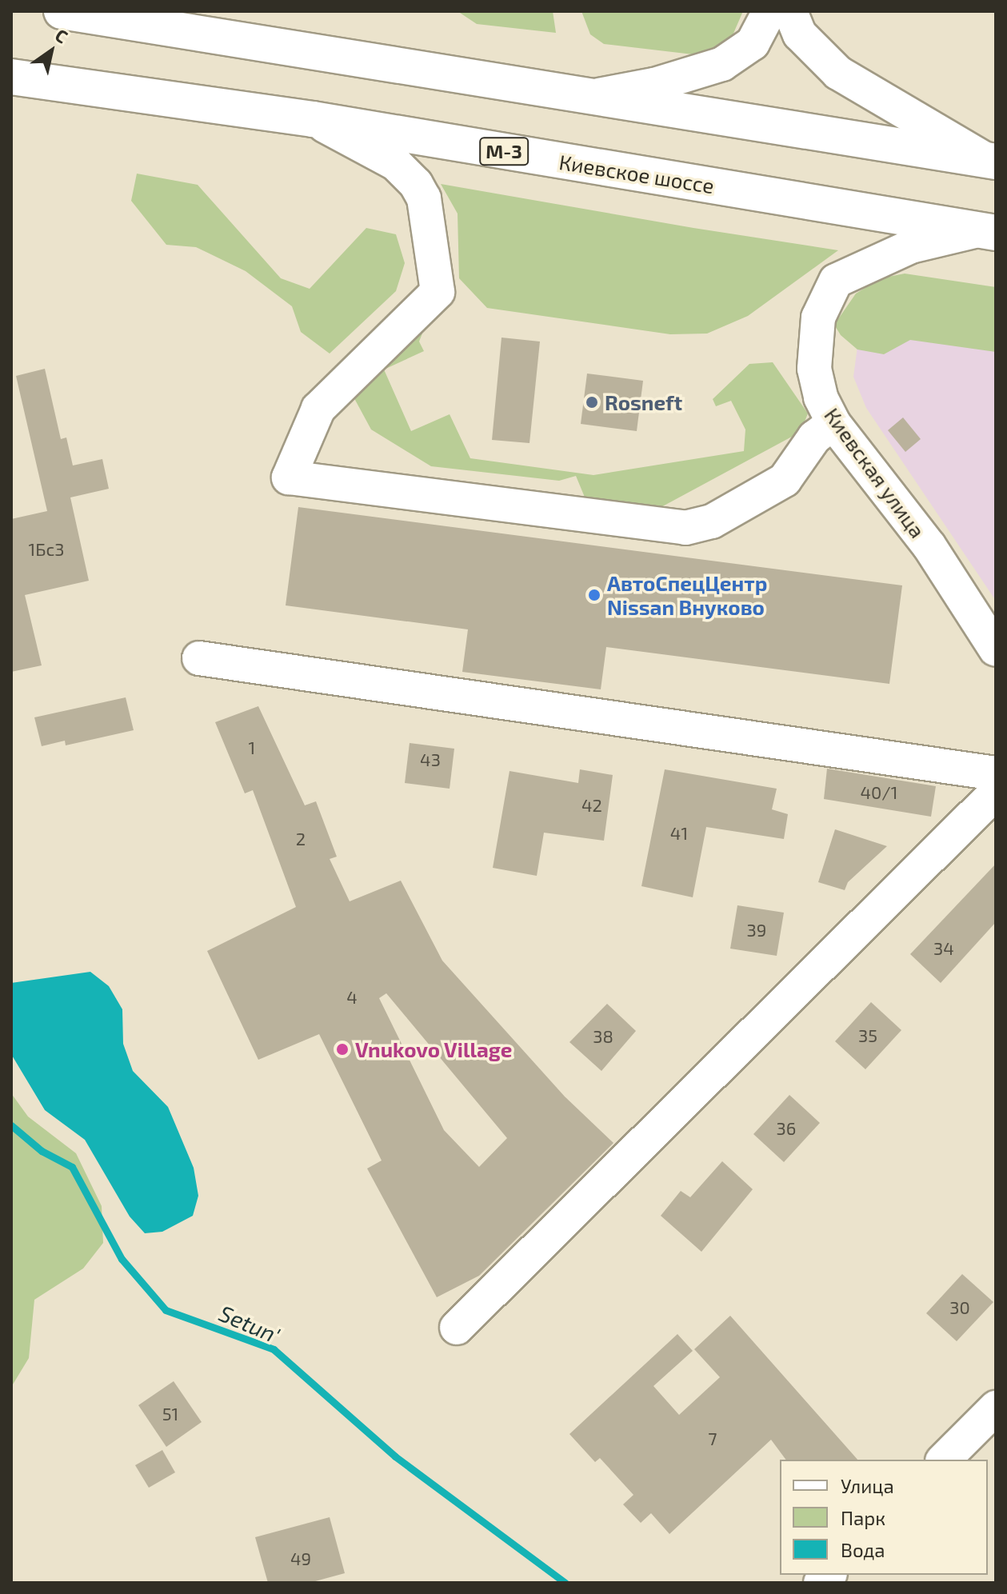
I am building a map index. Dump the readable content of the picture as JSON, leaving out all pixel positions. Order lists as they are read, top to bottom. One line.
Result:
{"streets":{"highway":["М-3","Киевское шоссе"],"street":["Киевская улица"]},"crossings":[["Киевское шоссе","Киевская улица"]],"water":["Setun'"],"places":["Rosneft","АвтоСпецЦентр Nissan Внуково","Vnukovo Village"],"house_numbers":["1Бс3","1","43","40/1","42","41","2","39","34","4","35","38","36","30","51","7","49"],"legend":["Улица","Парк","Вода"],"north":"top right"}
